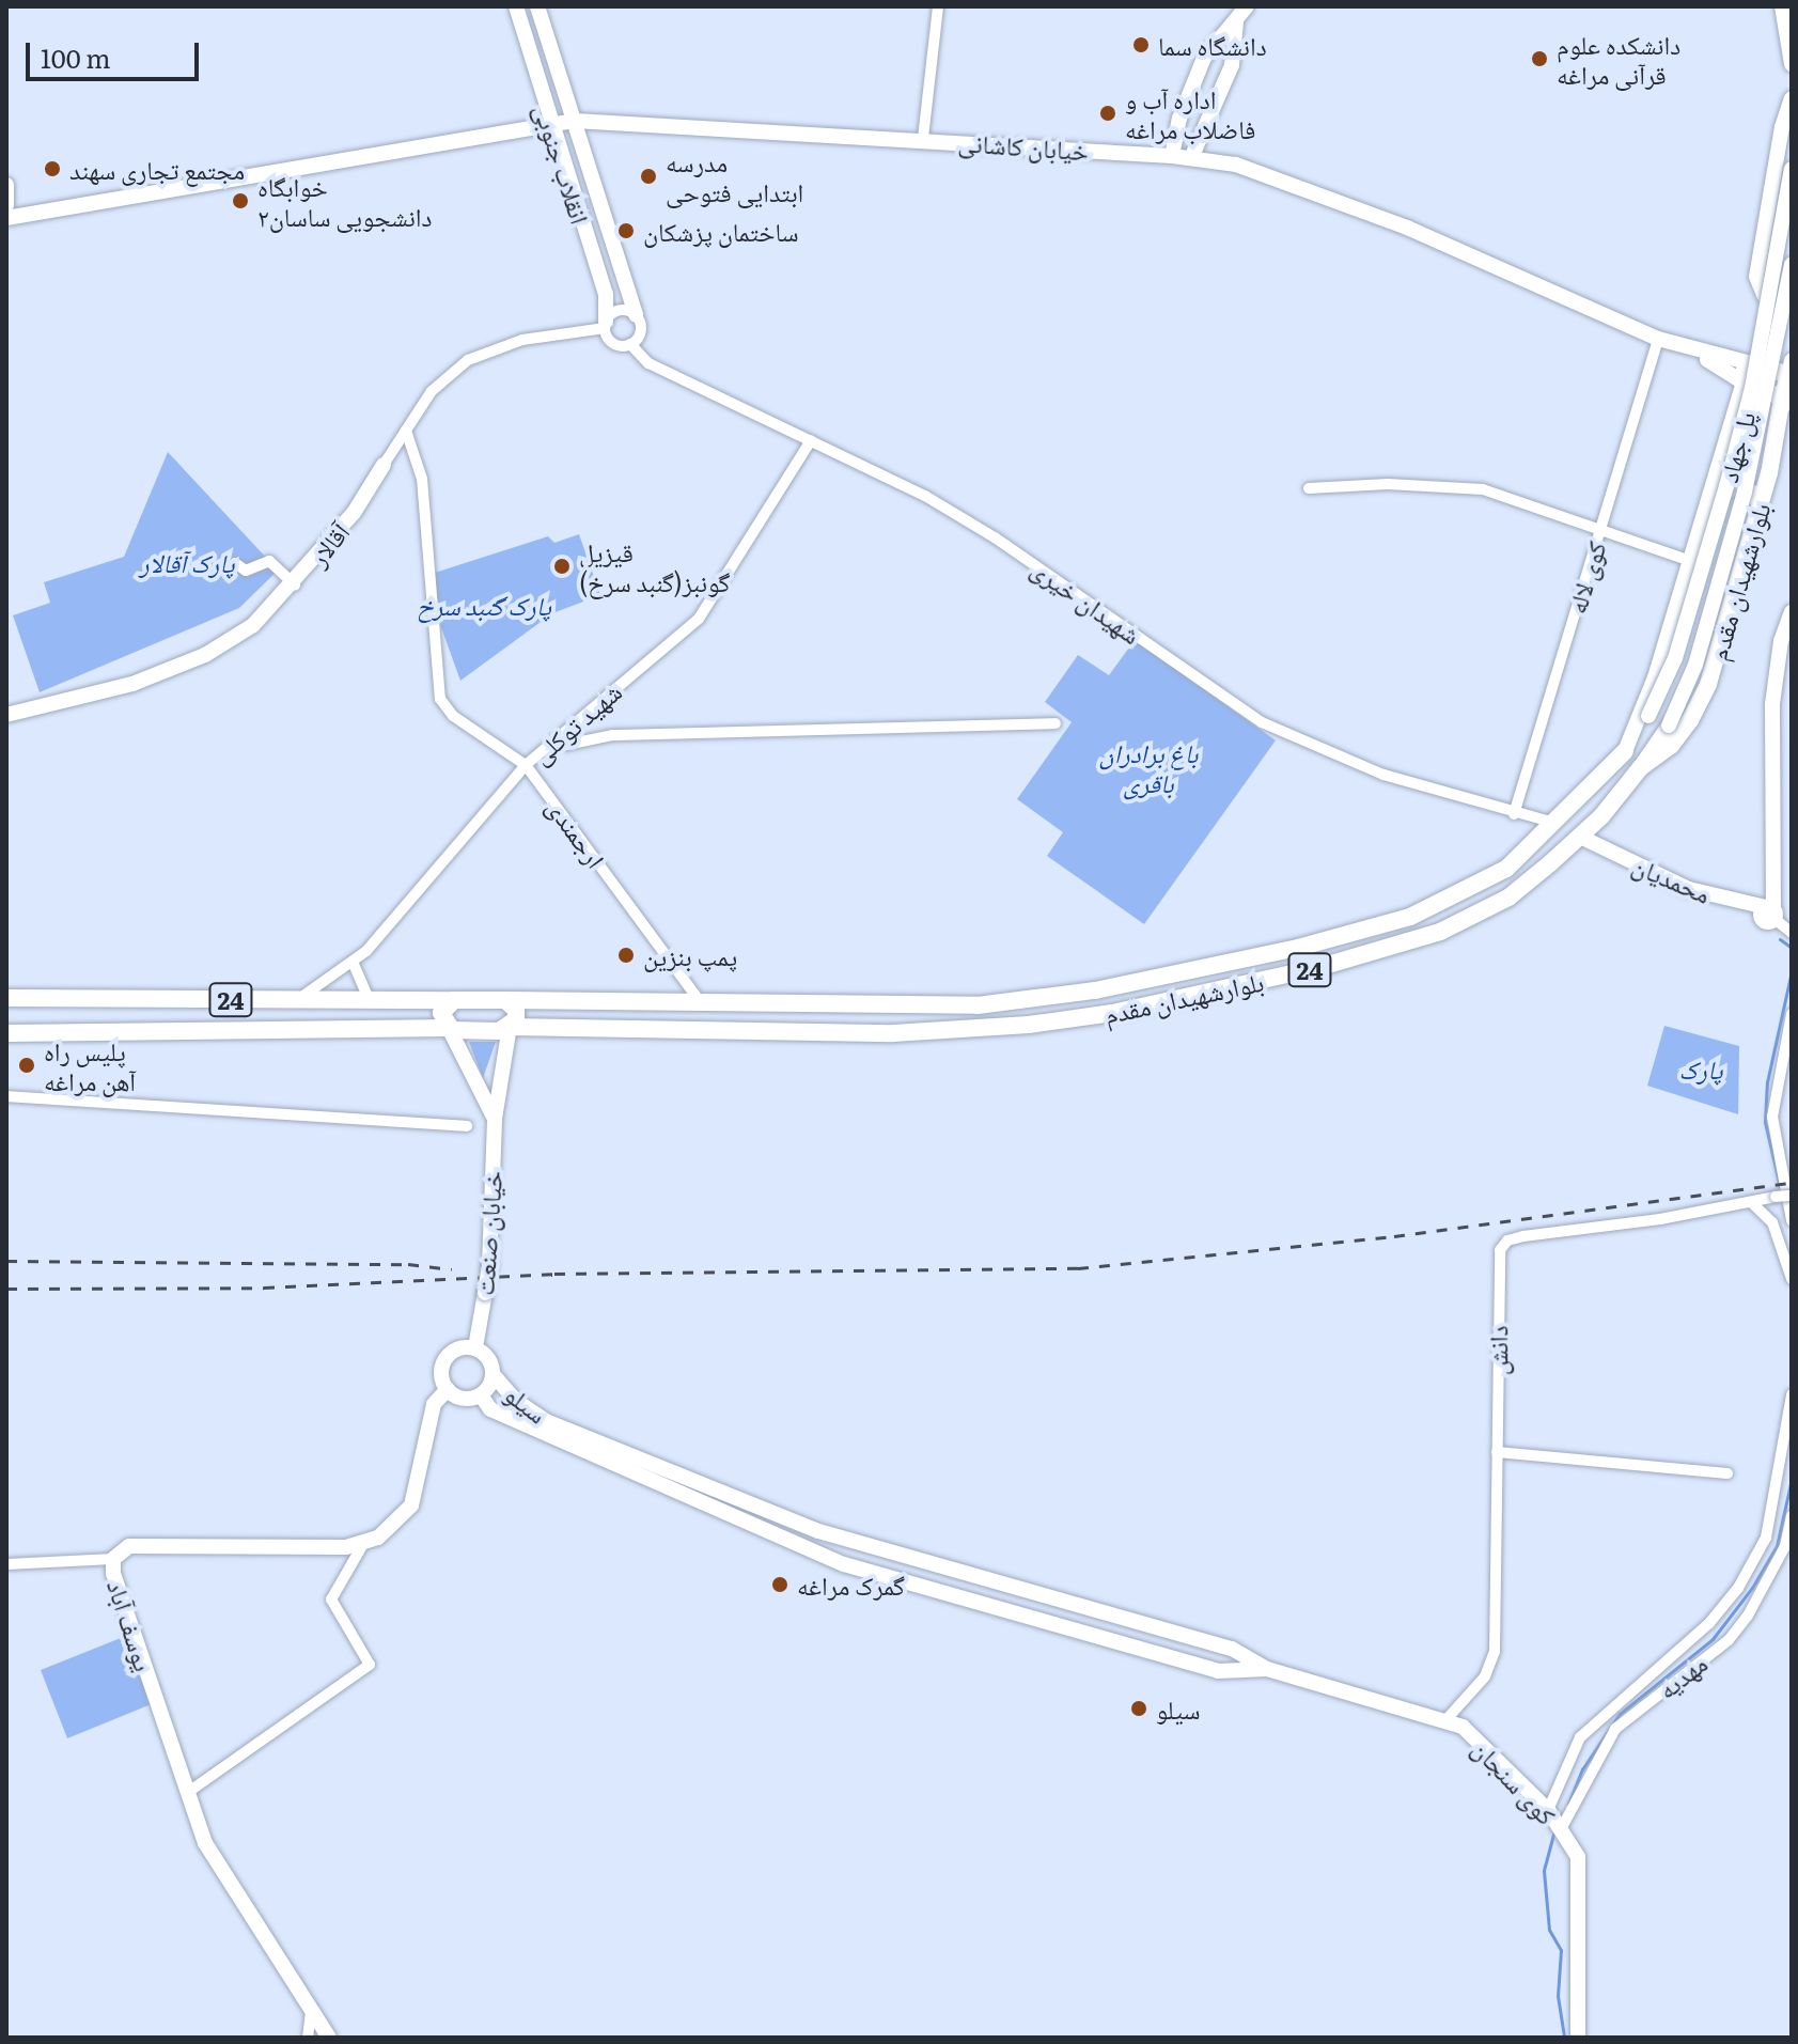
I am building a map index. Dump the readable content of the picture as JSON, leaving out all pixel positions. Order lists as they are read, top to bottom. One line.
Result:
{"streets":{"main road":["بلوارشهیدان مقدم","24"],"street":["خیابان کاشانی","انقلاب جنوبی","پل جهاد","آقالار","کوی لاله","شهیدان خیری","شهید توکلی","ارجمندی","محمدیان","خیابان صنعت","دانش","سیلو","یوسف آباد","مهدیه","کوی سنجان"]},"crossings":[["خیابان کاشانی","انقلاب جنوبی"],["خیابان کاشانی","کوی لاله"],["خیابان کاشانی","24"],["انقلاب جنوبی","آقالار"],["انقلاب جنوبی","شهیدان خیری"],["پل جهاد","بلوارشهیدان مقدم"],["پل جهاد","24"],["آقالار","شهیدان خیری"],["آقالار","ارجمندی"],["کوی لاله","شهیدان خیری"],["بلوارشهیدان مقدم","شهیدان خیری"],["بلوارشهیدان مقدم","ارجمندی"],["بلوارشهیدان مقدم","محمدیان"],["بلوارشهیدان مقدم","24"],["بلوارشهیدان مقدم","خیابان صنعت"],["شهیدان خیری","شهید توکلی"],["شهید توکلی","ارجمندی"],["شهید توکلی","24"],["24","خیابان صنعت"],["خیابان صنعت","سیلو"],["دانش","کوی سنجان"],["سیلو","کوی سنجان"],["مهدیه","کوی سنجان"]],"parks":["پارک آقالار","پارک گنبد سرخ","باغ برادران باقری","پارک"],"places":["دانشگاه سما","دانشکده علوم قرآنی مراغه","اداره آب و فاضلاب مراغه","مجتمع تجاری سهند","مدرسه ابتدایی فتوحی","خوابگاه دانشجویی ساسان۲","ساختمان پزشکان","قیزیل گونبز(گنبد سرخ)","پمپ بنزین","پلیس راه آهن مراغه","گمرک مراغه","سیلو"],"scale_bar":"100 m"}
